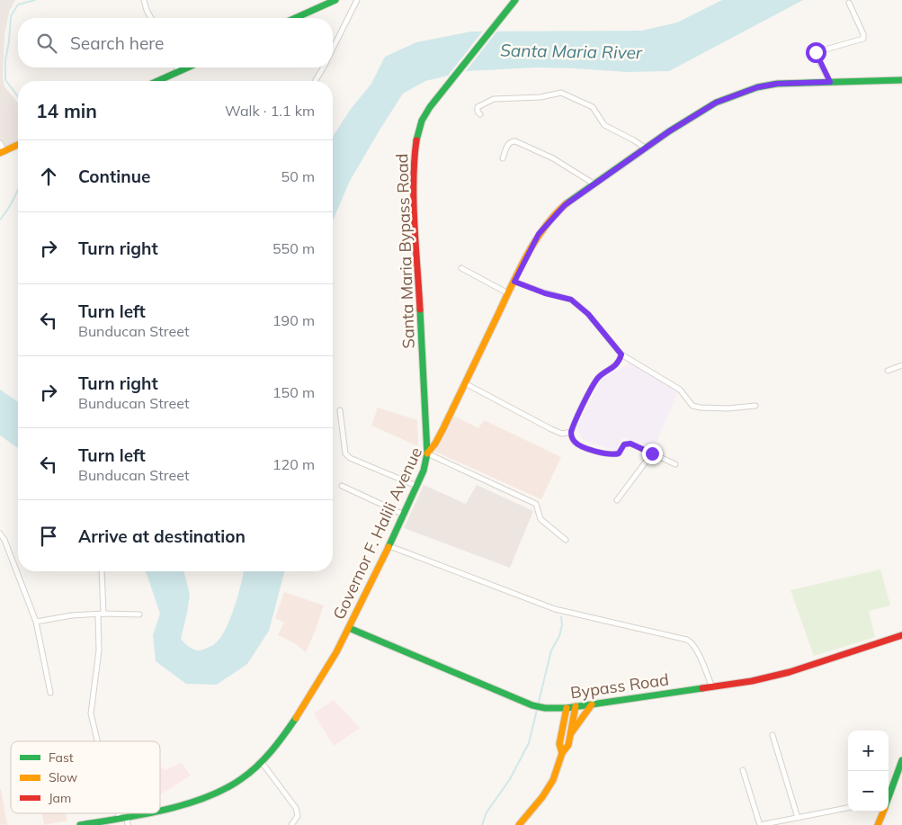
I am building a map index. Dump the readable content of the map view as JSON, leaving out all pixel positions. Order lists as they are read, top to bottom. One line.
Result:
{"streets":{"main road":["Santa Maria Bypass Road","Governor F. Halili Avenue","Bypass Road"]},"crossings":[["Santa Maria Bypass Road","Governor F. Halili Avenue"],["Governor F. Halili Avenue","Bypass Road"]],"water":["Santa Maria River"],"legend":["Fast","Slow","Jam"],"page":{"search":"Search here","heading":["14 min","Walk · 1.1 km"],"list":[["Continue","50 m"],["Turn right","550 m"],["Turn left","Bunducan Street","190 m"],["Turn right","Bunducan Street","150 m"],["Turn left","Bunducan Street","120 m"],"Arrive at destination"],"map_buttons":["+","−"]}}
